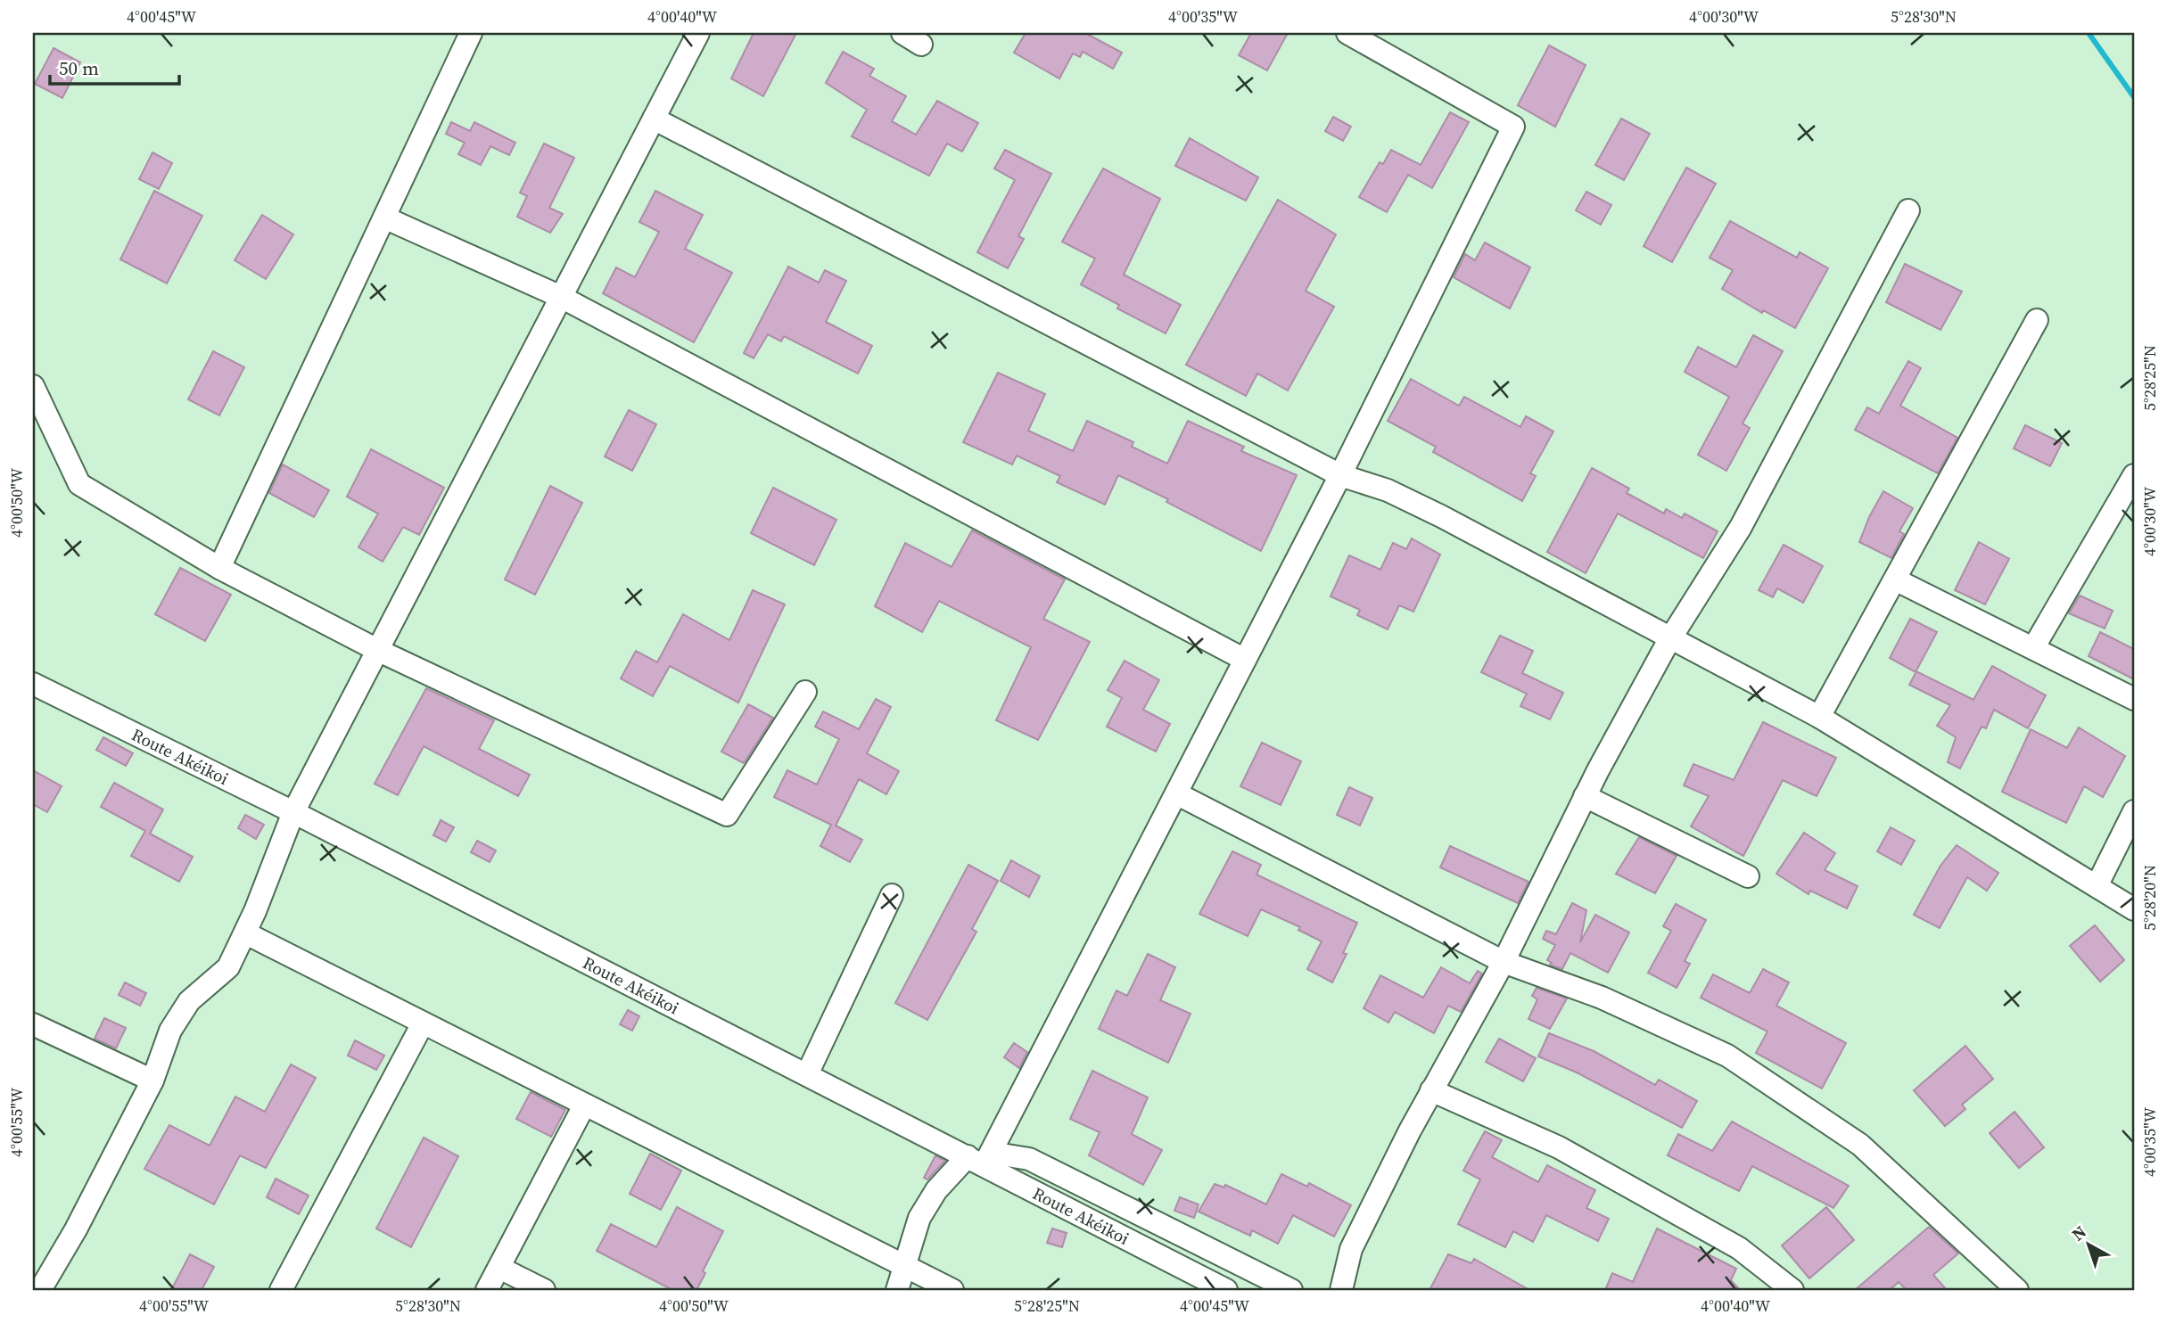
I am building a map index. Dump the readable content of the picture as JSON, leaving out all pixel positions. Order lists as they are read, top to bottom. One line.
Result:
{"streets":{"street":["Route Akéikoi"]},"scale_bar":"50 m","north":"top left","coordinates":["4°00'45\"W","4°00'40\"W","4°00'35\"W","4°00'30\"W","5°28'30\"N","5°28'25\"N","4°00'50\"W","5°28'20\"N","4°00'55\"W"]}
